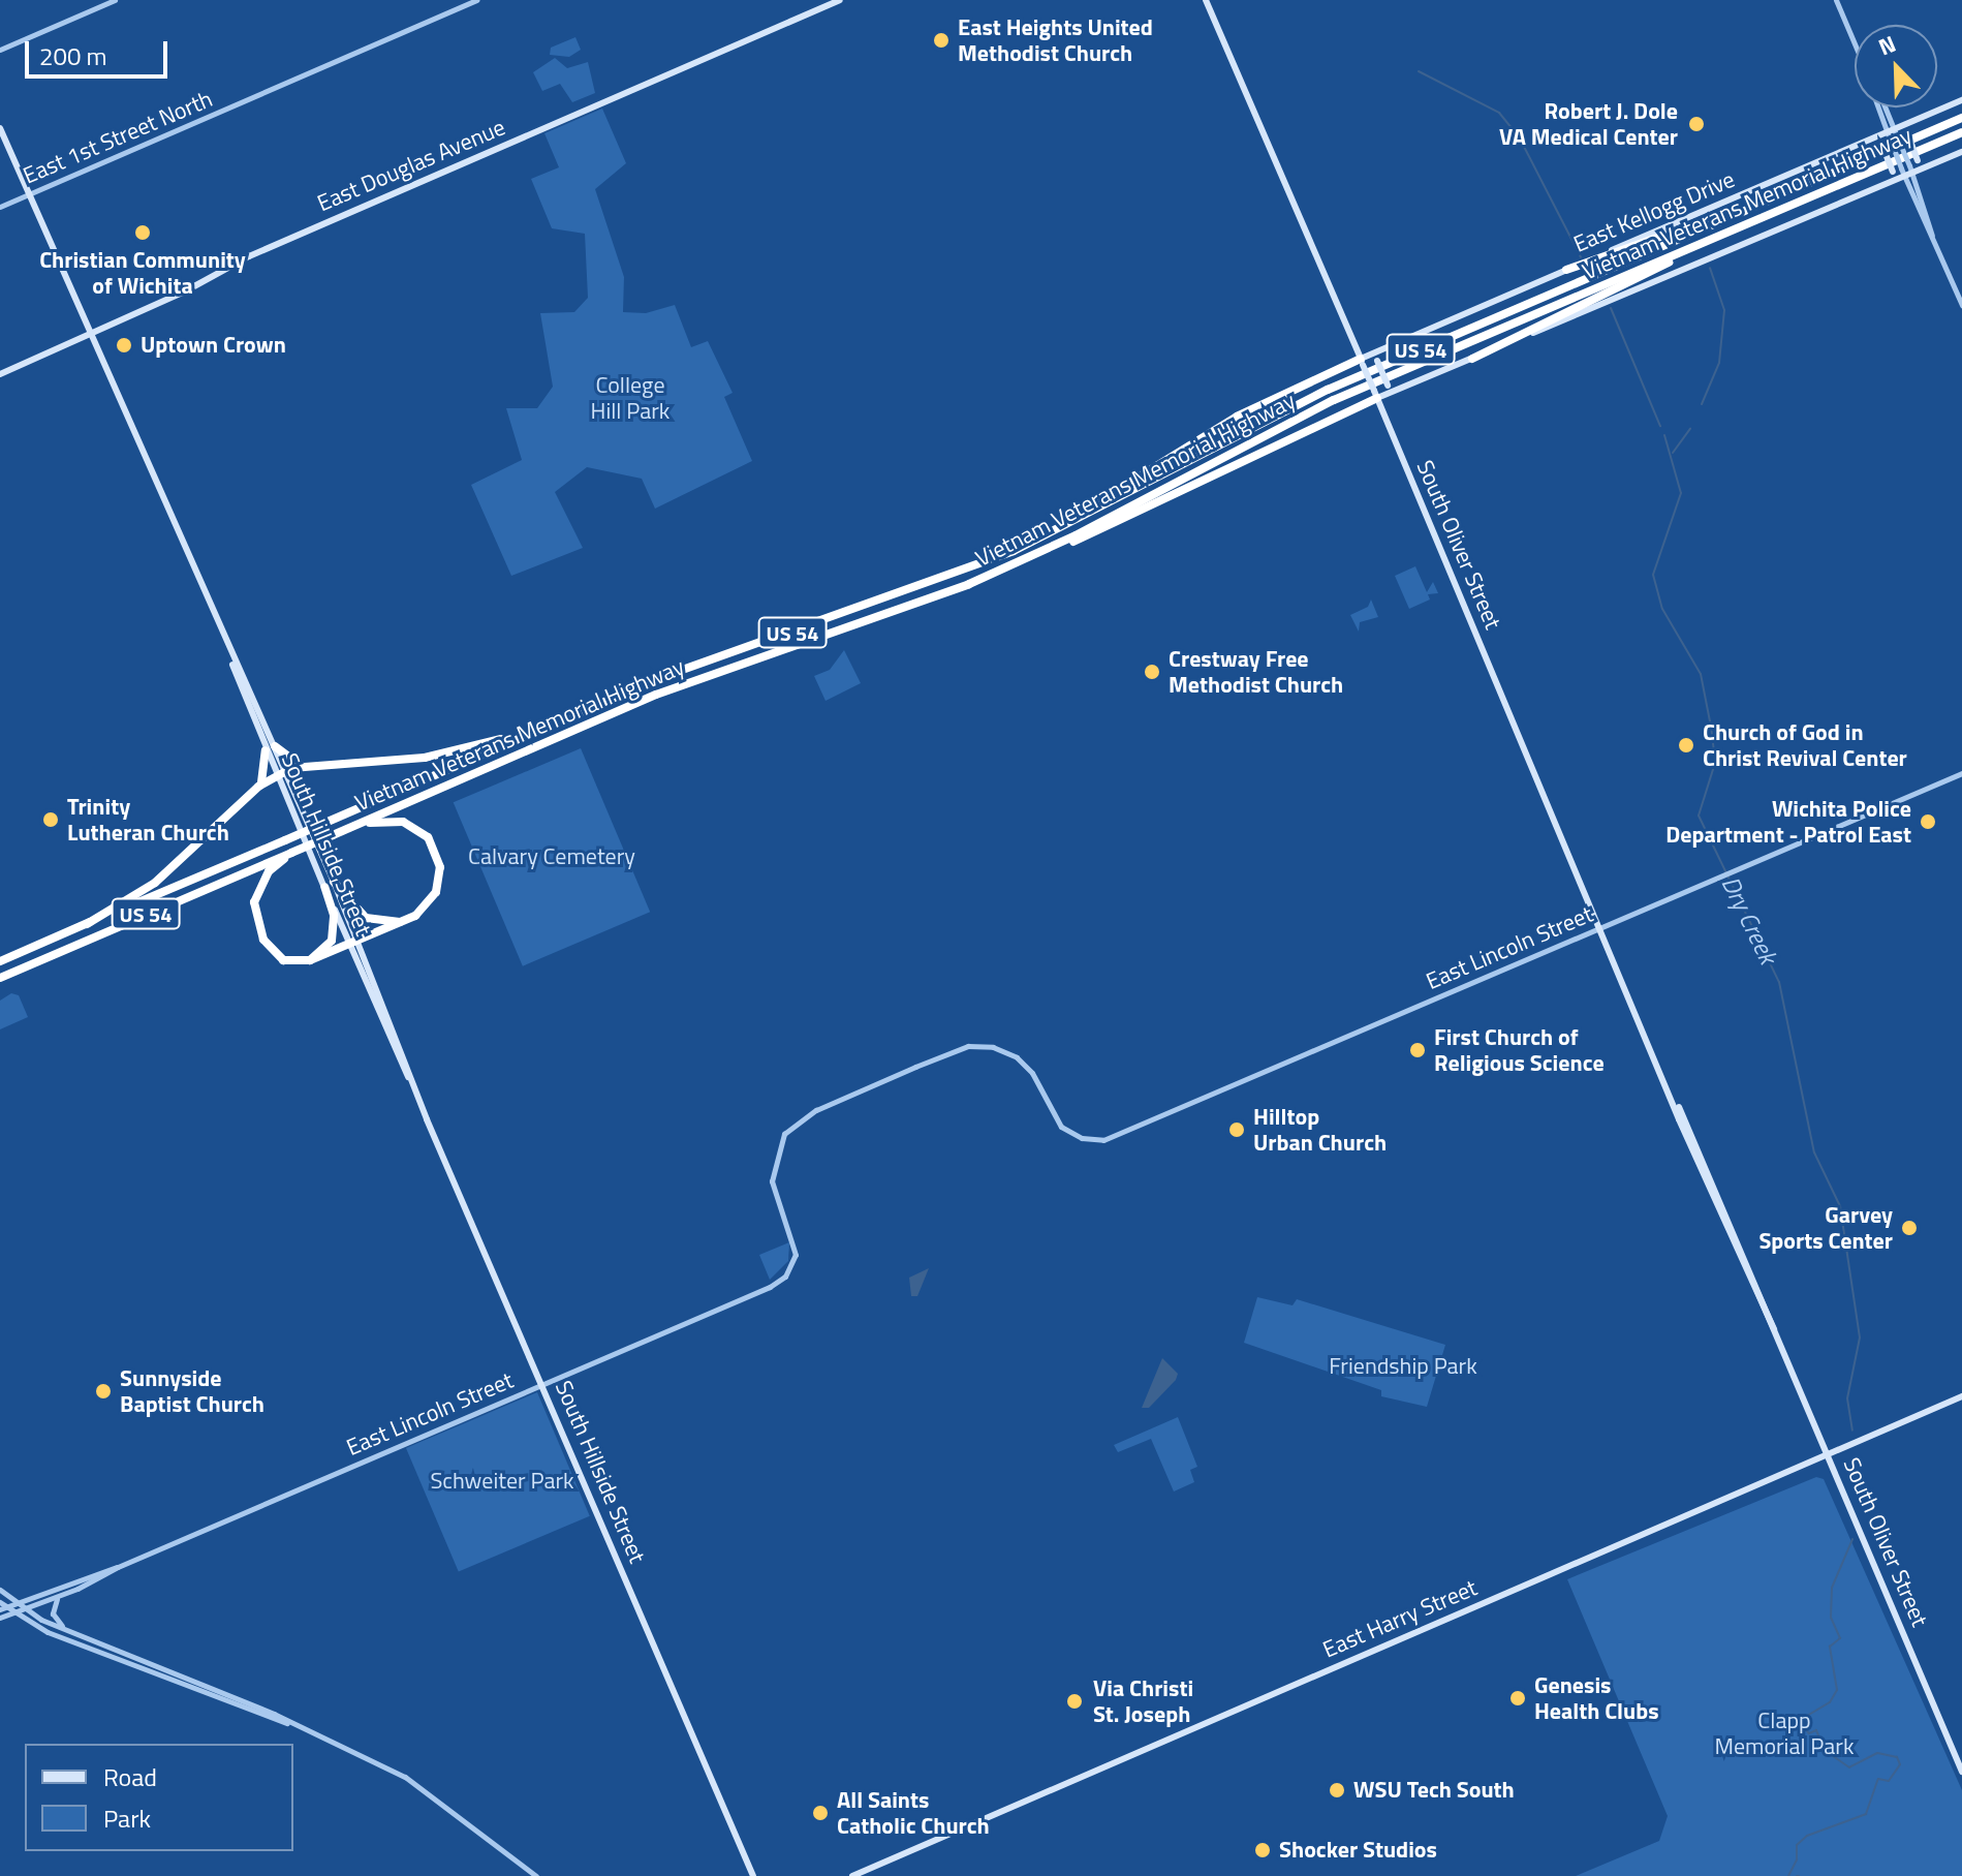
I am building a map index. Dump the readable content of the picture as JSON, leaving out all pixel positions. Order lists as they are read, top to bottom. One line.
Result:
{"streets":{"highway":["Vietnam Veterans Memorial Highway","US 54"],"main road":["East Douglas Avenue","East Kellogg Drive","South Oliver Street","South Hillside Street","East Harry Street"],"street":["East 1st Street North","East Lincoln Street"]},"crossings":[["East 1st Street North","South Hillside Street"],["East Douglas Avenue","South Hillside Street"],["East Kellogg Drive","South Oliver Street"],["South Oliver Street","East Lincoln Street"],["South Oliver Street","East Harry Street"],["South Hillside Street","East Lincoln Street"]],"water":["Dry Creek"],"parks":["College Hill Park","Calvary Cemetery","Friendship Park","Schweiter Park","Clapp Memorial Park"],"places":["East Heights United Methodist Church","Robert J. Dole VA Medical Center","Christian Community of Wichita","Uptown Crown","Crestway Free Methodist Church","Church of God in Christ Revival Center","Trinity Lutheran Church","Wichita Police Department - Patrol East","First Church of Religious Science","Hilltop Urban Church","Garvey Sports Center","Sunnyside Baptist Church","Genesis Health Clubs","Via Christi St. Joseph","WSU Tech South","All Saints Catholic Church","Shocker Studios"],"legend":["Road","Park"],"scale_bar":"200 m","north":"top left"}
